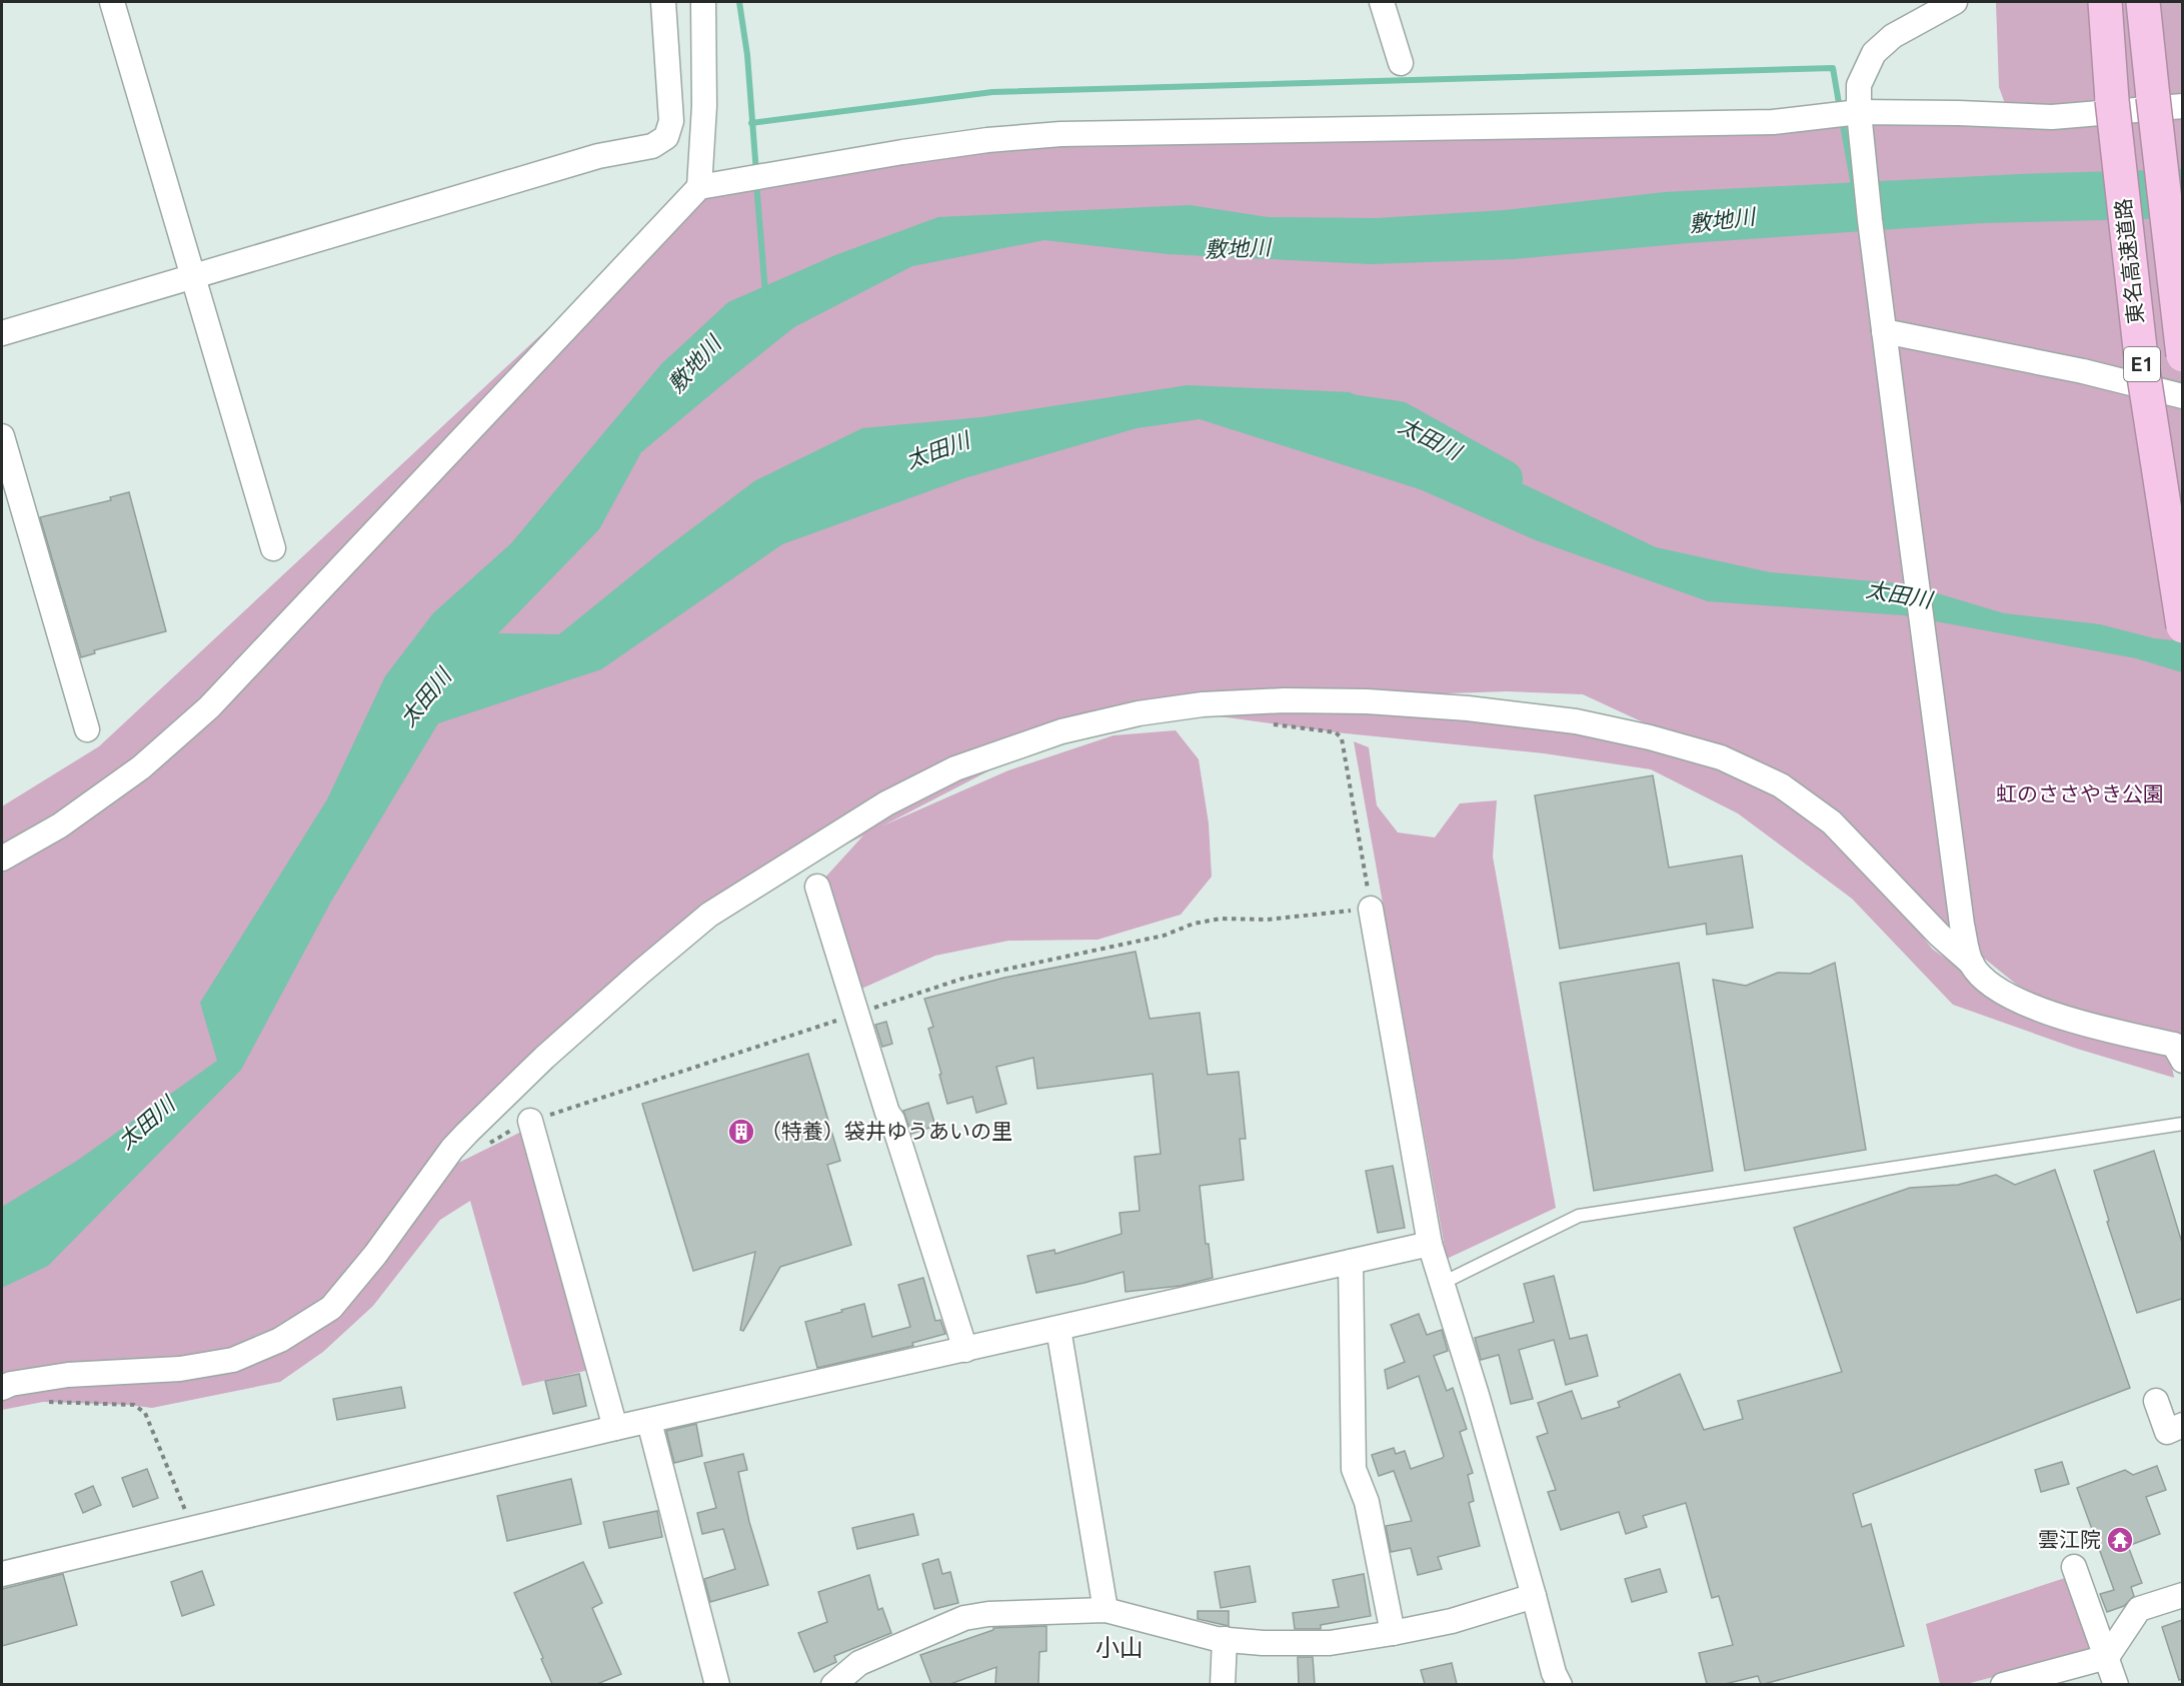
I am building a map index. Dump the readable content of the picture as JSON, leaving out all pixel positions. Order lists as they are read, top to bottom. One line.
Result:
{"streets":{"highway":["東名高速道路","E1"]},"districts":["小山"],"water":["敷地川","太田川"],"parks":["虹のささやき公園"],"places":{"building":["（特養）袋井ゆうあいの里"],"temple":["雲江院"]}}
